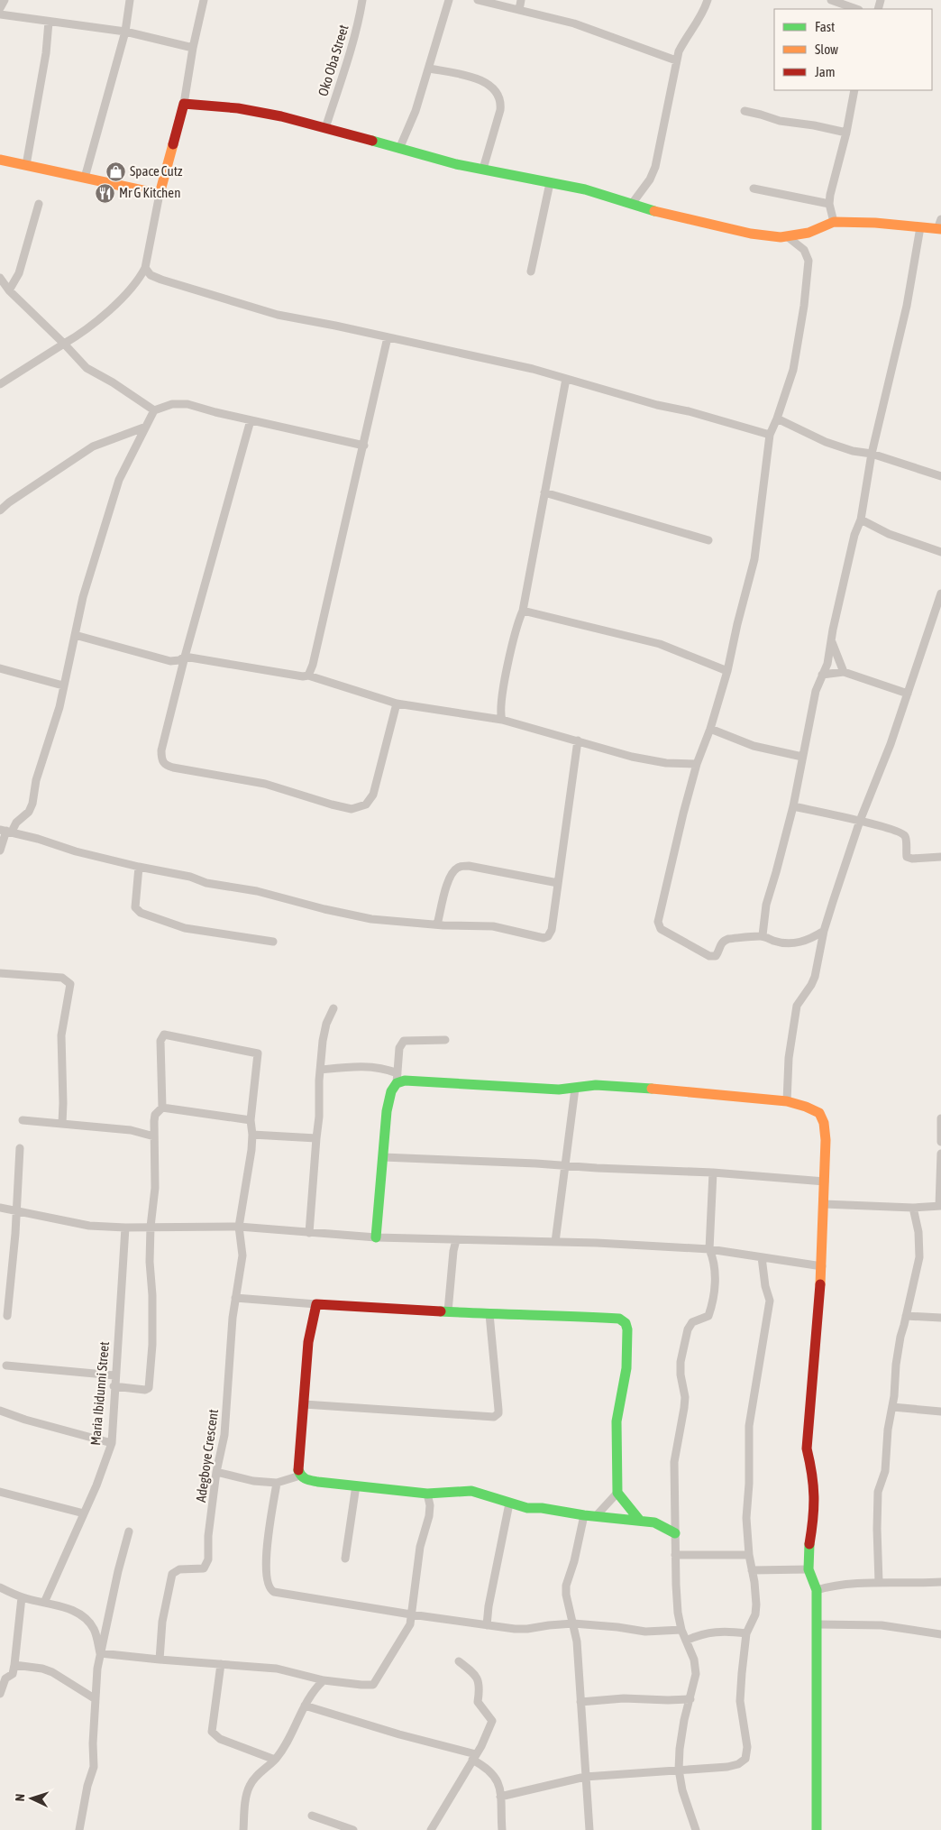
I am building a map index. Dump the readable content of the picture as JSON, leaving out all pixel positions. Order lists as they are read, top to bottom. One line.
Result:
{"streets":{"street":["Oko Oba Street","Maria Ibidunni Street","Adegboye Crescent"]},"places":{"shop":["Space Cutz"],"restaurant":["Mr G Kitchen"]},"legend":["Fast","Slow","Jam"],"north":"left"}
